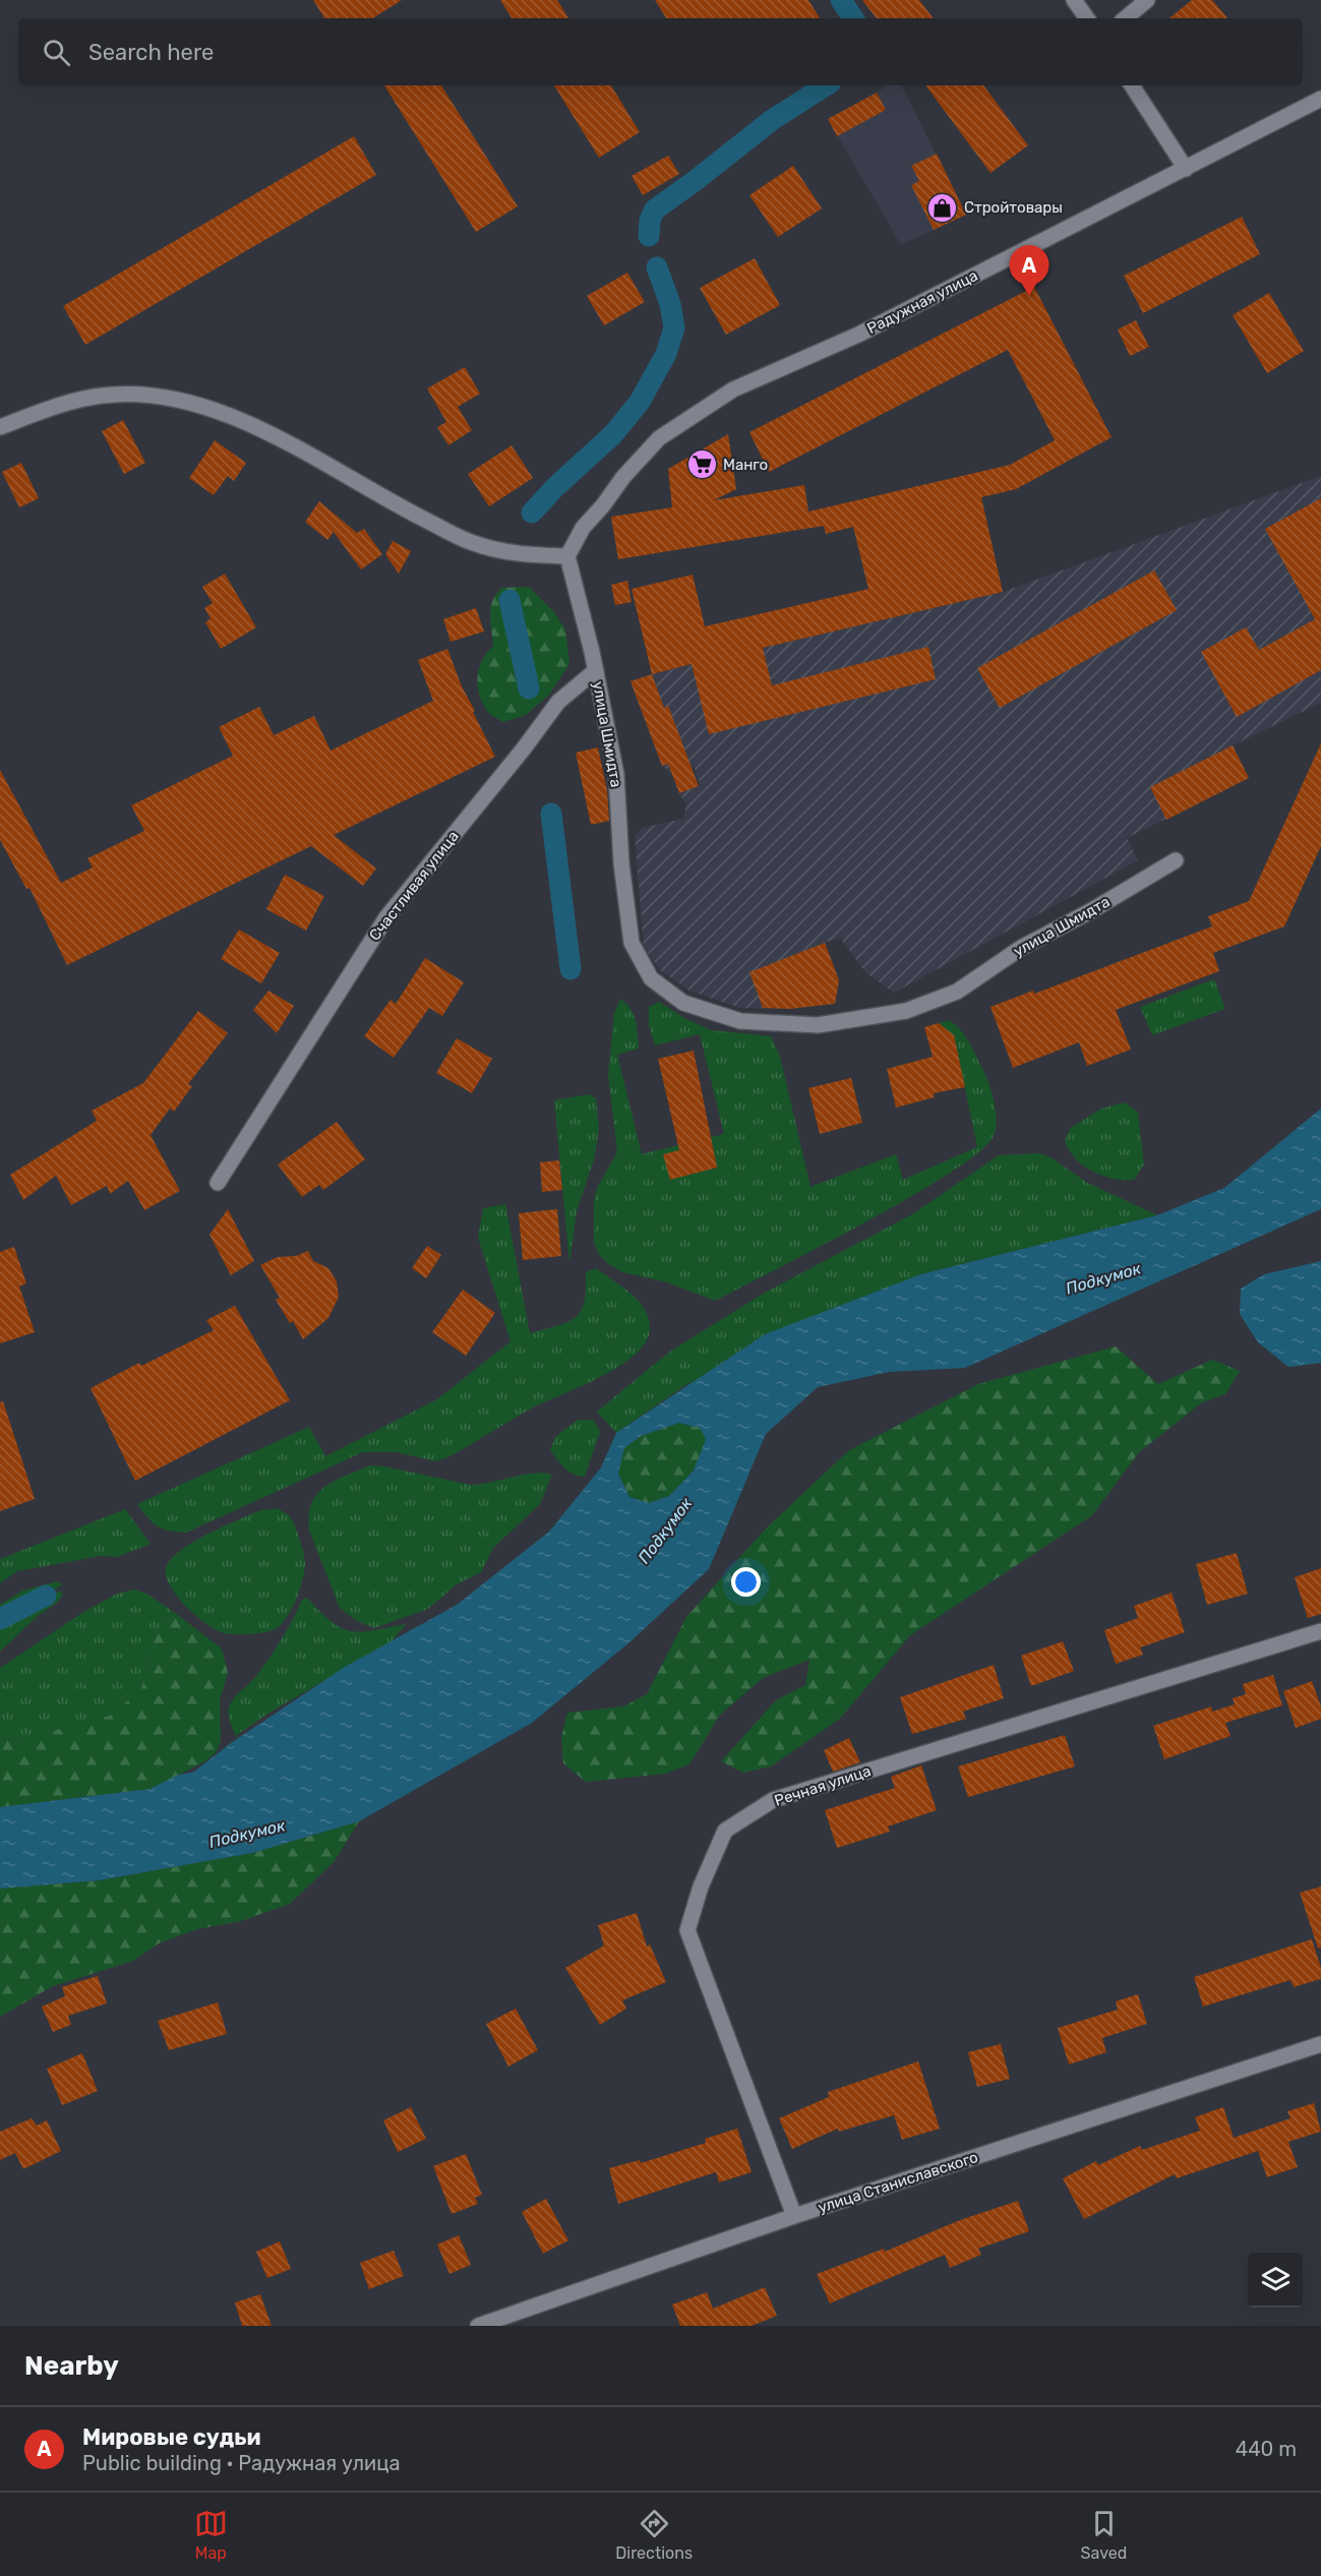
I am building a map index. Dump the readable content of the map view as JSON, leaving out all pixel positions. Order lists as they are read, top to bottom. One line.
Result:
{"streets":{"street":["Радужная улица","улица Шмидта","Счастливая улица","Речная улица","улица Станиславского"]},"crossings":[["Радужная улица","улица Шмидта"],["улица Шмидта","Счастливая улица"],["Речная улица","улица Станиславского"]],"water":["Подкумок"],"places":{"shop":["Стройтовары"],"supermarket":["Манго"]},"page":{"search":"Search here","pins":"A","heading":"Nearby","list":[{"mark":"A","name":"Мировые судьи","note":"Public building · Радужная улица","value":"440 m"}],"nav":["Map","Directions","Saved"]}}
